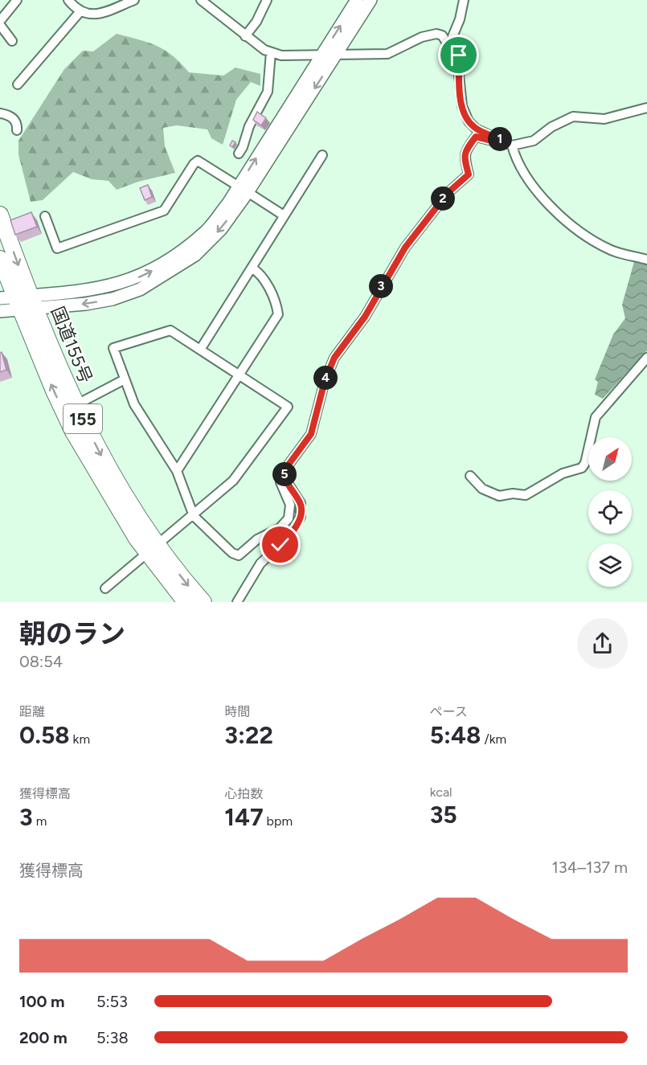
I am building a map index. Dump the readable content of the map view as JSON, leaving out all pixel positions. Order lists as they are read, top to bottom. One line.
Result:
{"streets":{"highway":["国道155号","155"]},"north":"top right","page":{"pins":["1","2","3","4","5"],"heading":["朝のラン","08:54"],"stats":[["距離","0.58 km"],["時間","3:22"],["ペース","5:48 /km"],["獲得標高","3 m"],["心拍数","147 bpm"],["kcal","35"]],"chart":["獲得標高","134–137 m"],"list":[{"name":"100 m","note":"5:53"},{"name":"200 m","note":"5:38"}]}}
